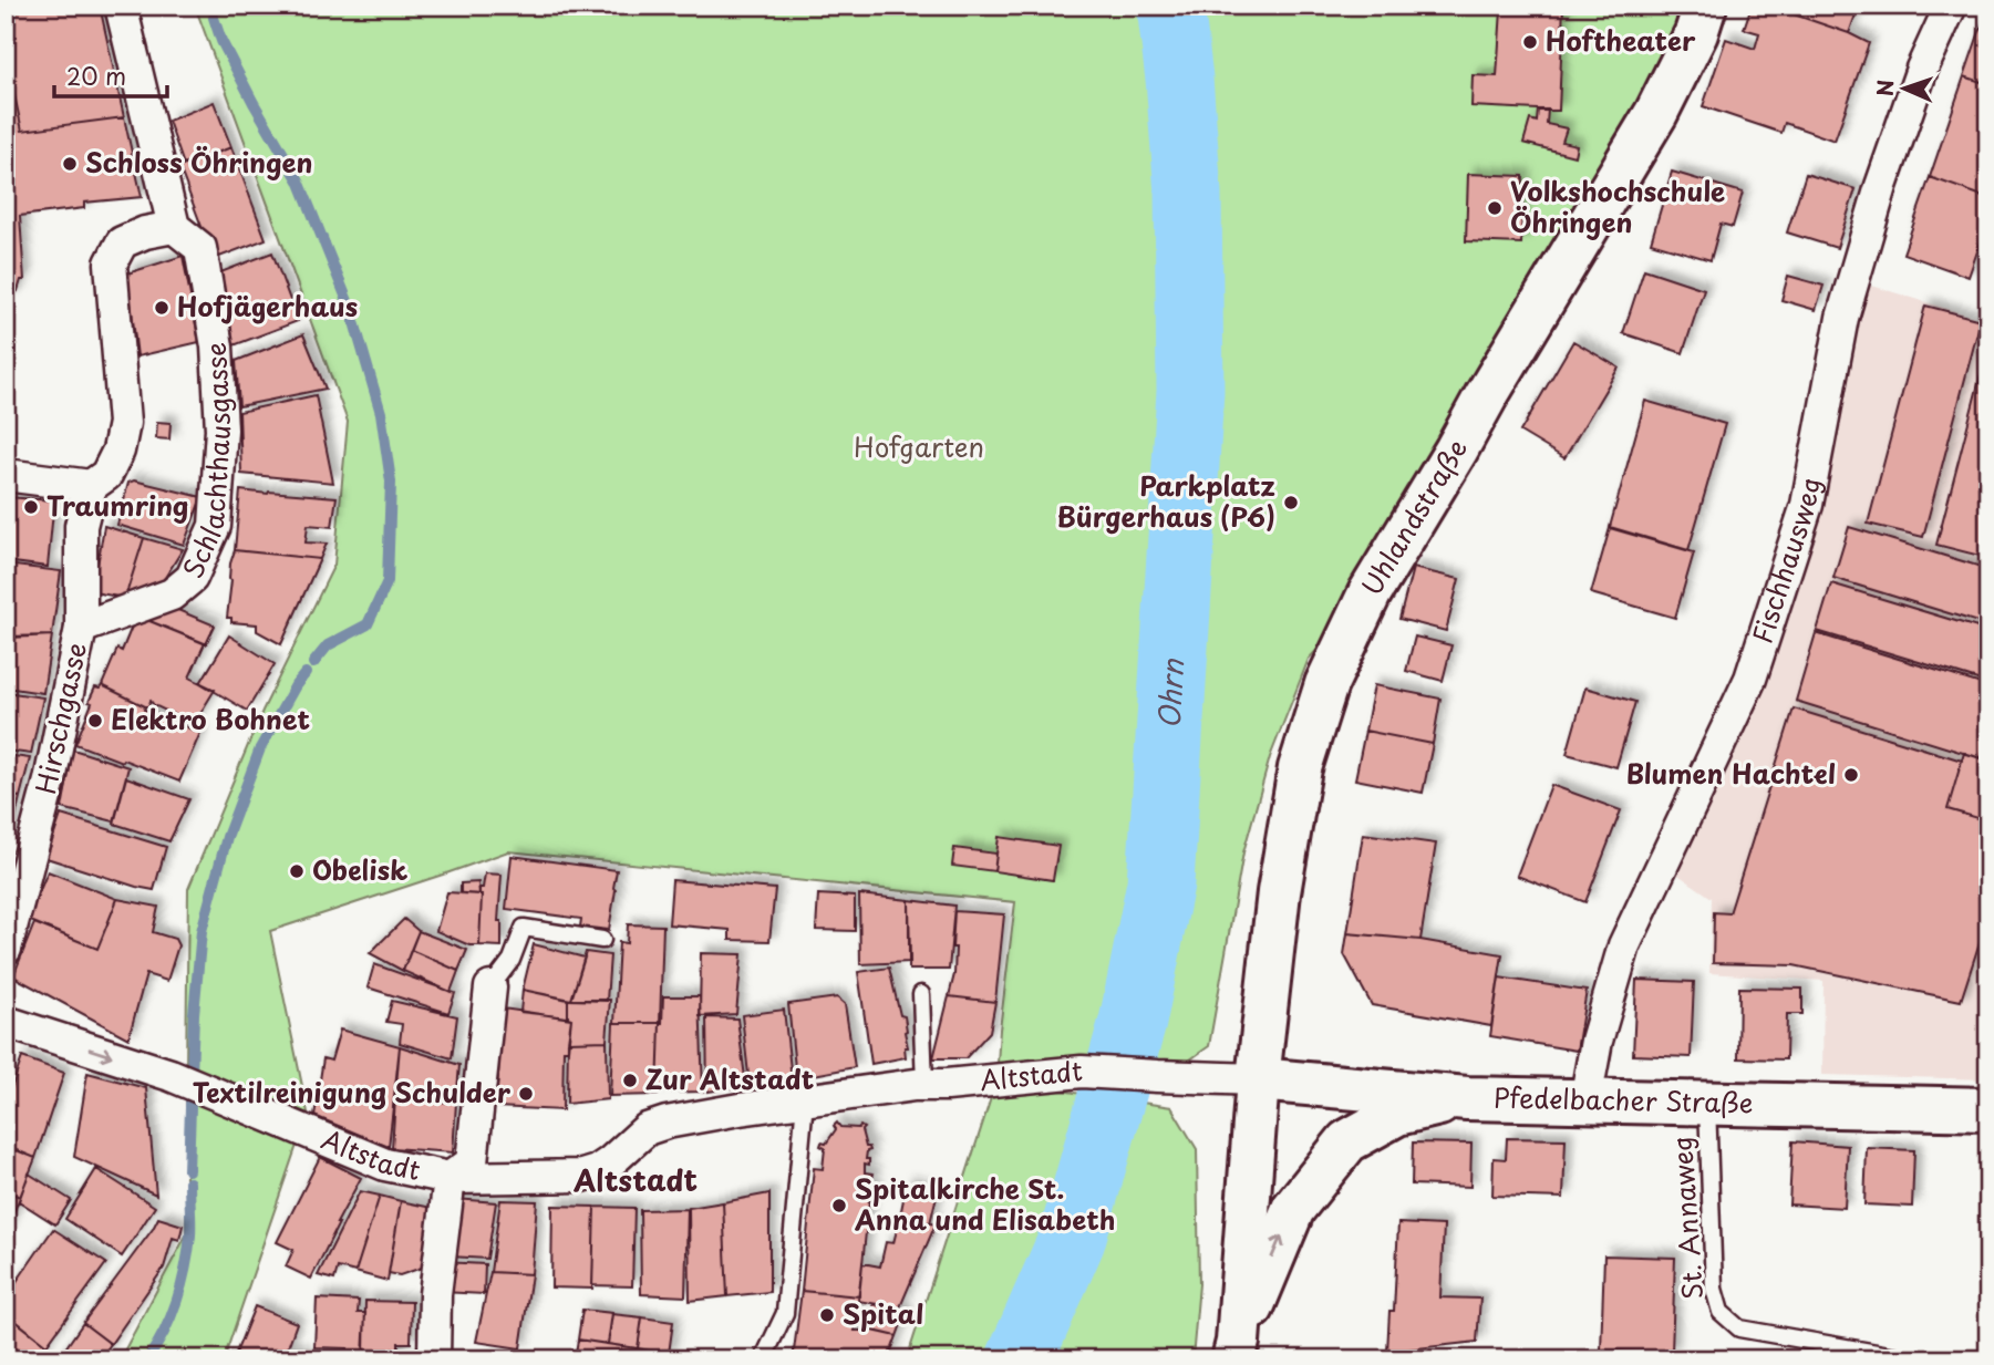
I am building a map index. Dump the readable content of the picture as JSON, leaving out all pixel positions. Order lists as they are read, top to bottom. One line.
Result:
{"streets":{"main road":["Uhlandstraße","Pfedelbacher Straße"],"street":["Schlachthausgasse","Fischhausweg","Hirschgasse","Altstadt"],"lane":["St. Annaweg"]},"crossings":[["Schlachthausgasse","Hirschgasse"],["Uhlandstraße","Altstadt"],["Uhlandstraße","Pfedelbacher Straße"],["Fischhausweg","Pfedelbacher Straße"],["Altstadt","Pfedelbacher Straße"],["Pfedelbacher Straße","St. Annaweg"]],"districts":["Altstadt"],"water":["Ohrn"],"parks":["Hofgarten"],"places":["Hoftheater","Schloss Öhringen","Volkshochschule Öhringen","Hofjägerhaus","Parkplatz Bürgerhaus (P6)","Traumring","Elektro Bohnet","Blumen Hachtel","Obelisk","Zur Altstadt","Textilreinigung Schulder","Spitalkirche St. Anna und Elisabeth","Spital"],"scale_bar":"20 m","north":"left"}
